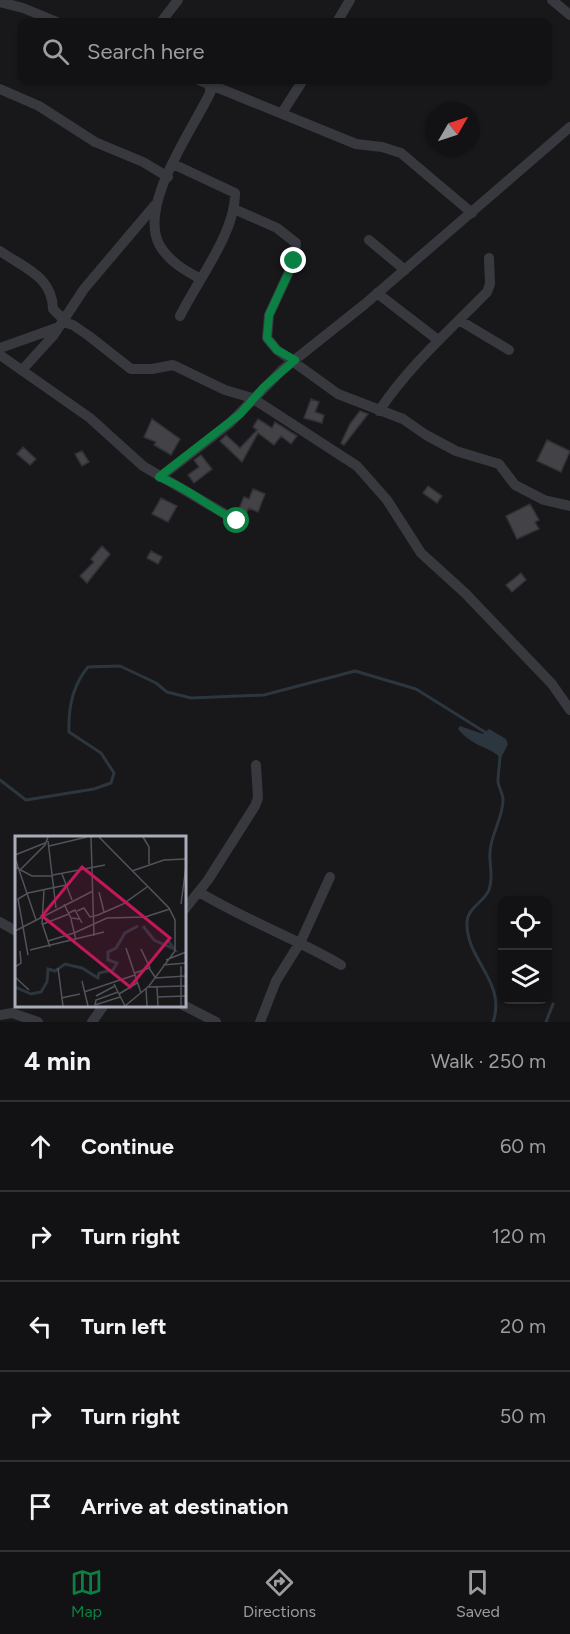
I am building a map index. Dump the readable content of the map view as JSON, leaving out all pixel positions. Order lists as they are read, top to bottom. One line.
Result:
{"north":"top right","page":{"search":"Search here","heading":["4 min","Walk · 250 m"],"list":[["Continue","60 m"],["Turn right","120 m"],["Turn left","20 m"],["Turn right","50 m"],"Arrive at destination"],"nav":["Map","Directions","Saved"]}}
